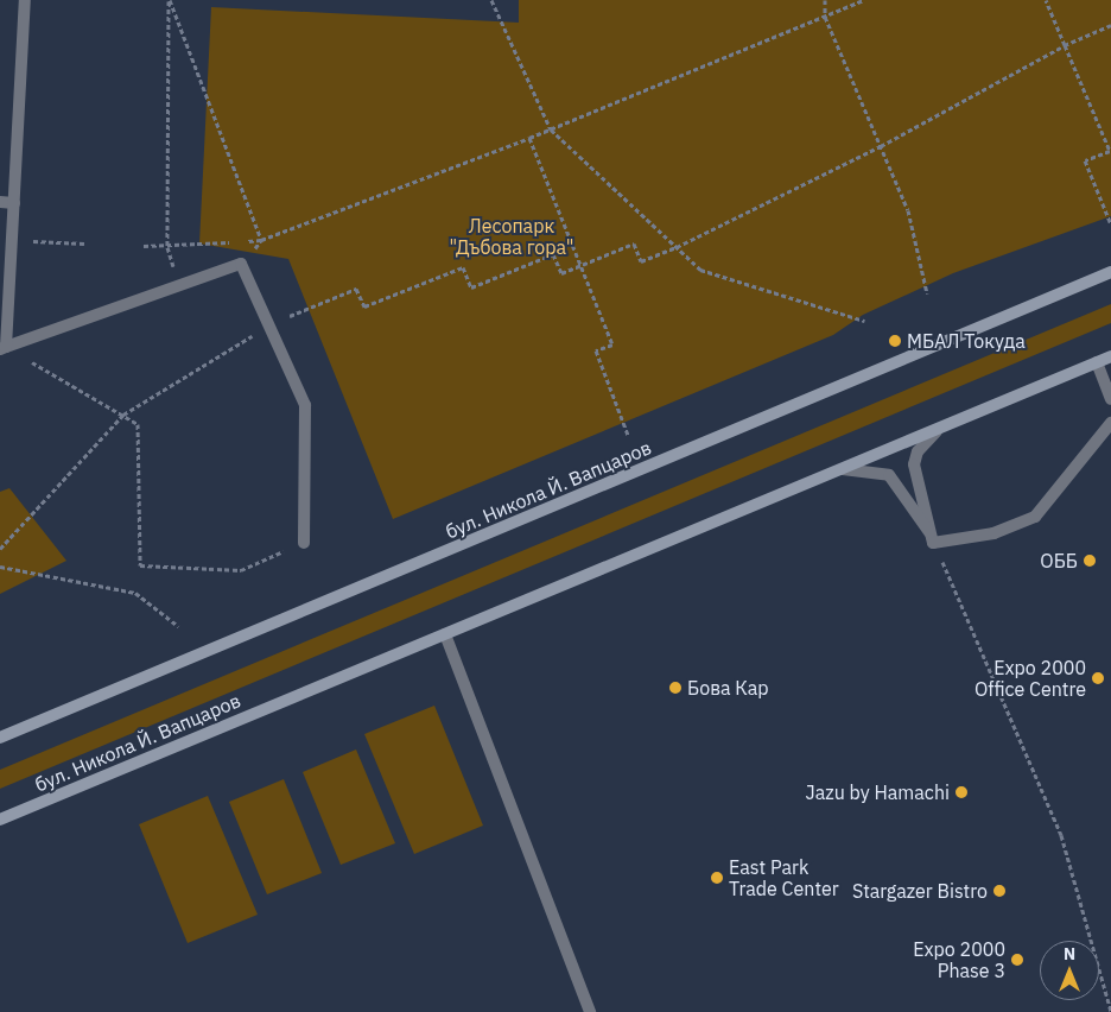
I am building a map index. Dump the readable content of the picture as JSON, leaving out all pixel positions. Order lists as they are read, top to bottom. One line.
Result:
{"streets":{"main road":["бул. Никола Й. Вапцаров"]},"parks":["Лесопарк \"Дъбова гора\""],"places":["МБАЛ Токуда","ОББ","Expo 2000 Office Centre","Бова Кар","Jazu by Hamachi","East Park Trade Center","Stargazer Bistro","Expo 2000 Phase 3"],"north":"top"}
